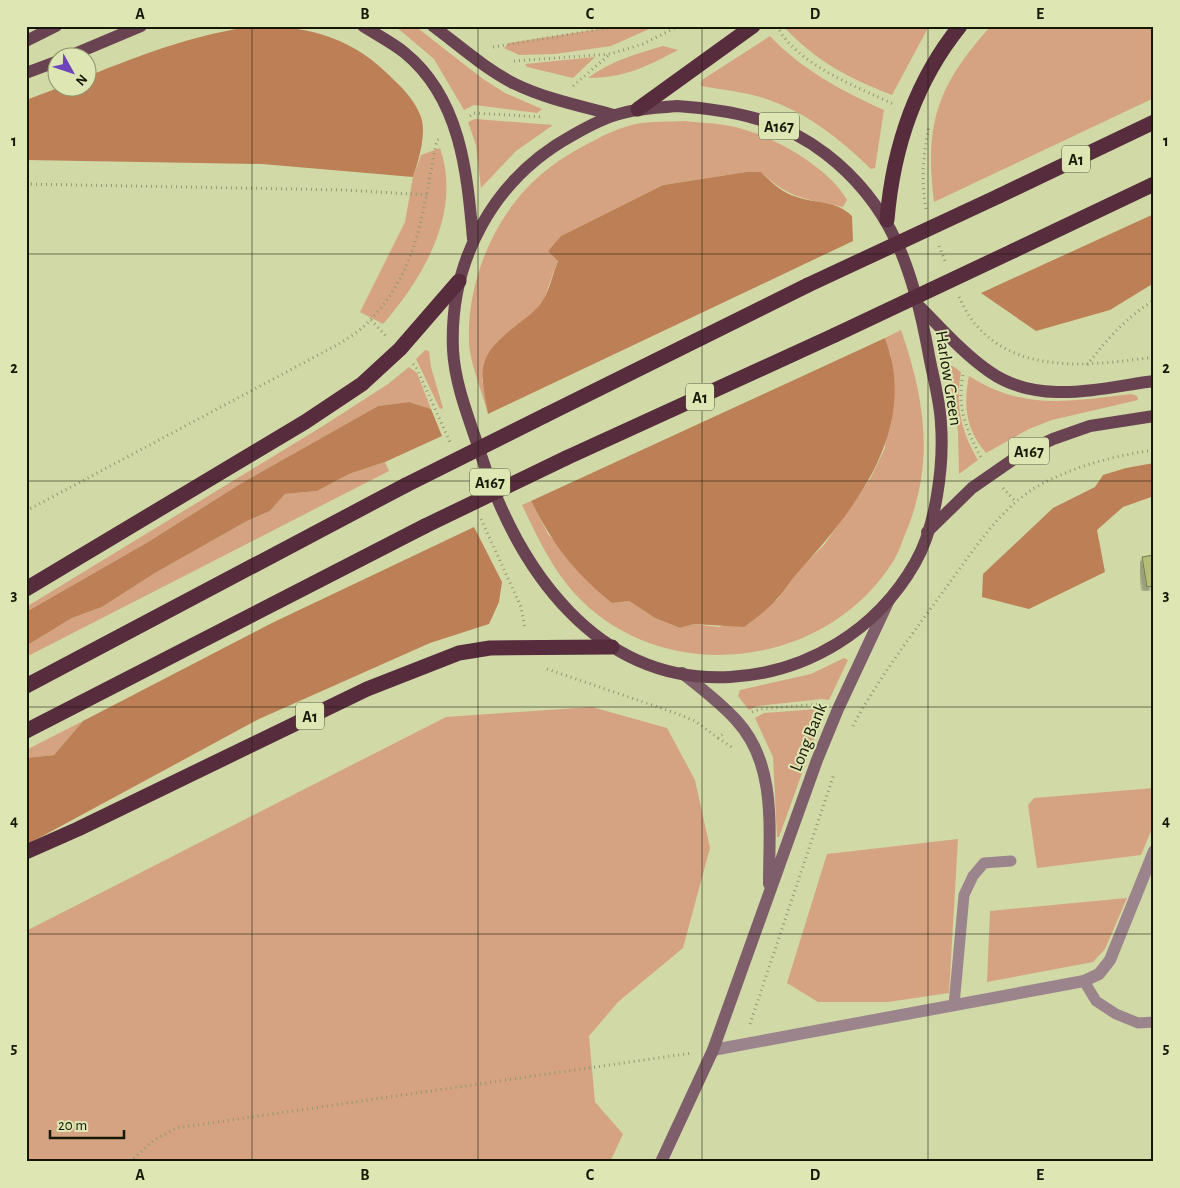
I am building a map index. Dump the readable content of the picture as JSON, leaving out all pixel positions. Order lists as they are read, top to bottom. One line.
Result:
{"streets":{"highway":["A1"],"main road":["A167","Harlow Green","Long Bank"]},"crossings":[["A167","Harlow Green"],["A1","Harlow Green"],["Harlow Green","Long Bank"]],"scale_bar":"20 m","north":"bottom right","grid":{"columns":["A","B","C","D","E"],"rows":["1","2","3","4","5"]}}
